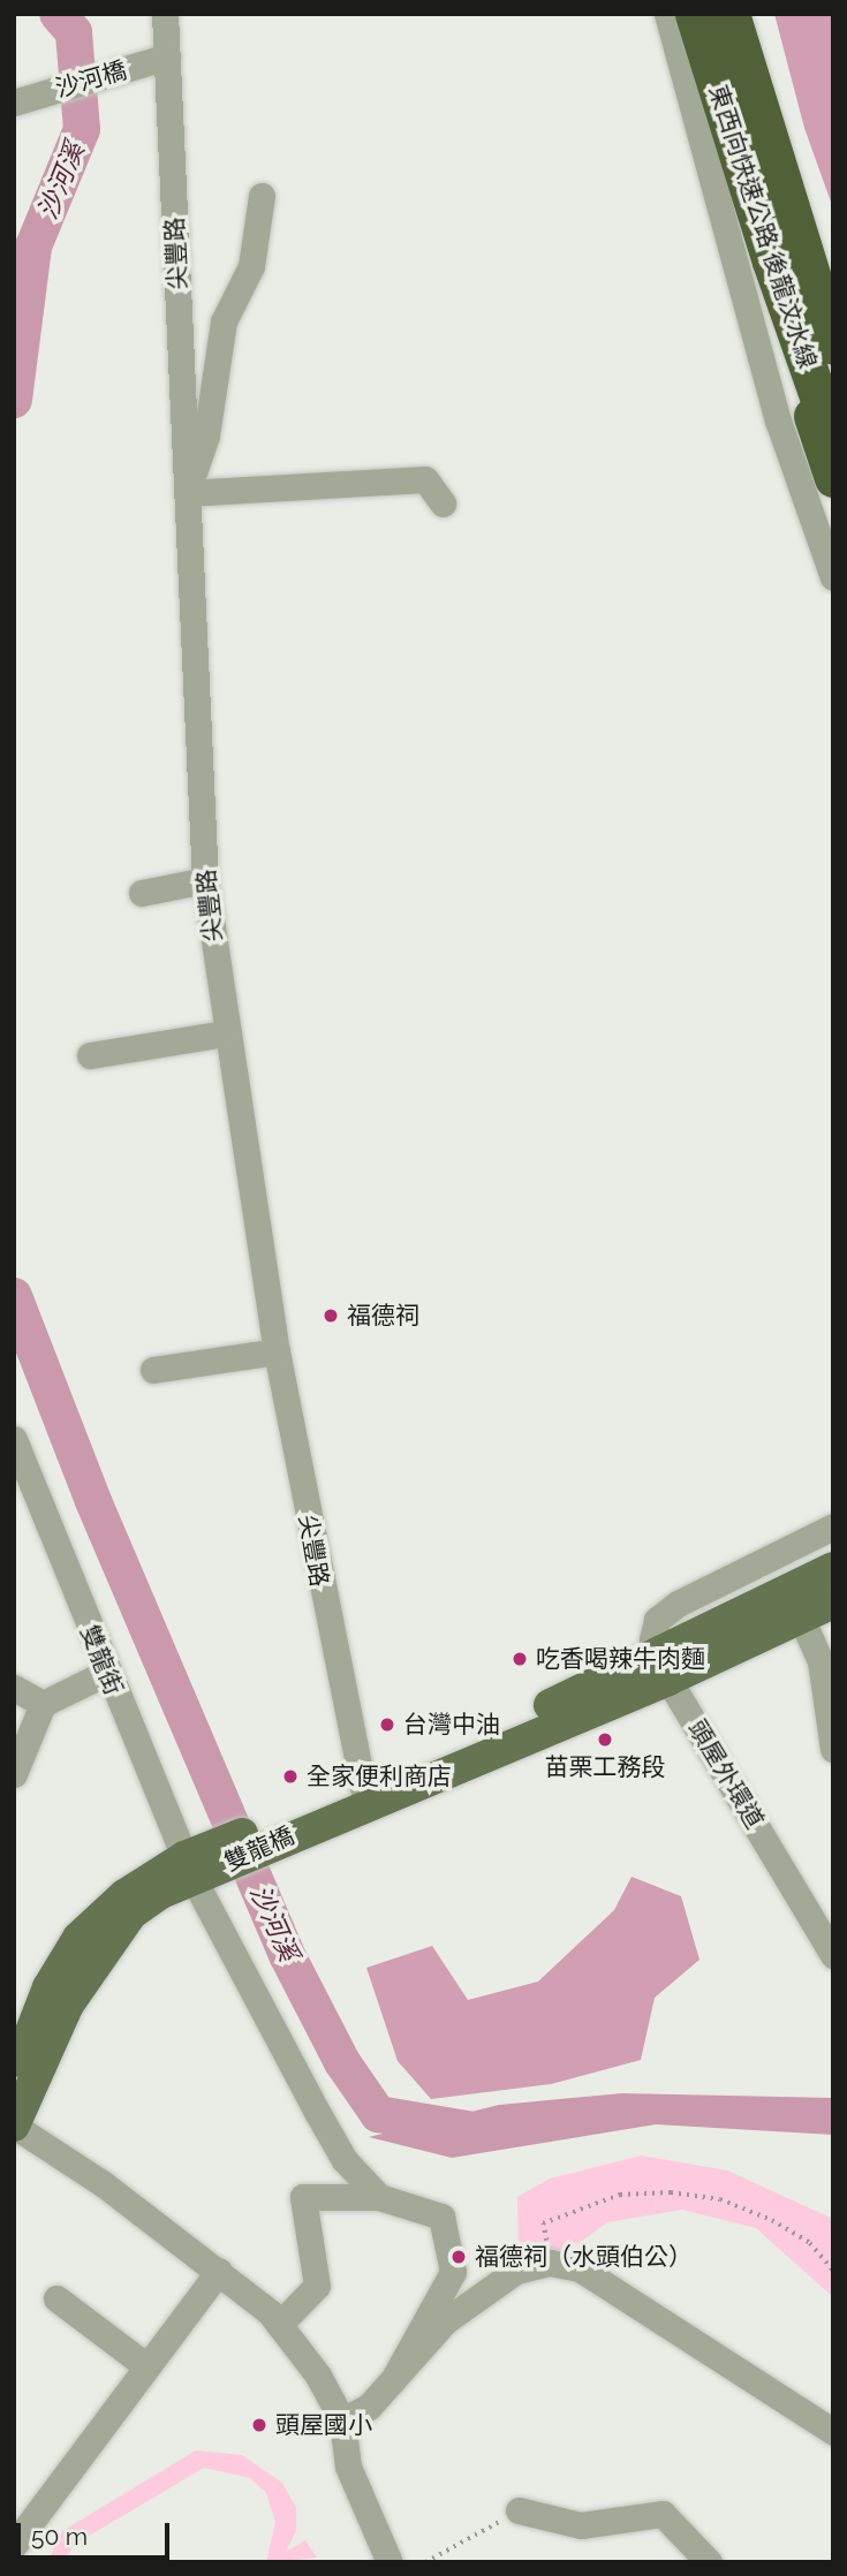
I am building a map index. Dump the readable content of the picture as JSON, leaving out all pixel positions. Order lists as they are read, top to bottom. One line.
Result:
{"streets":{"highway":["東西向快速公路 後龍汶水線"],"main road":["雙龍橋"],"street":["沙河橋","尖豐路","雙龍街","頭屋外環道"]},"crossings":[["沙河橋","尖豐路"],["尖豐路","雙龍橋"],["雙龍街","雙龍橋"]],"water":["沙河溪"],"places":["福德祠","吃香喝辣牛肉麵","台灣中油","苗栗工務段","全家便利商店","福德祠（水頭伯公）","頭屋國小"],"scale_bar":"50 m"}
